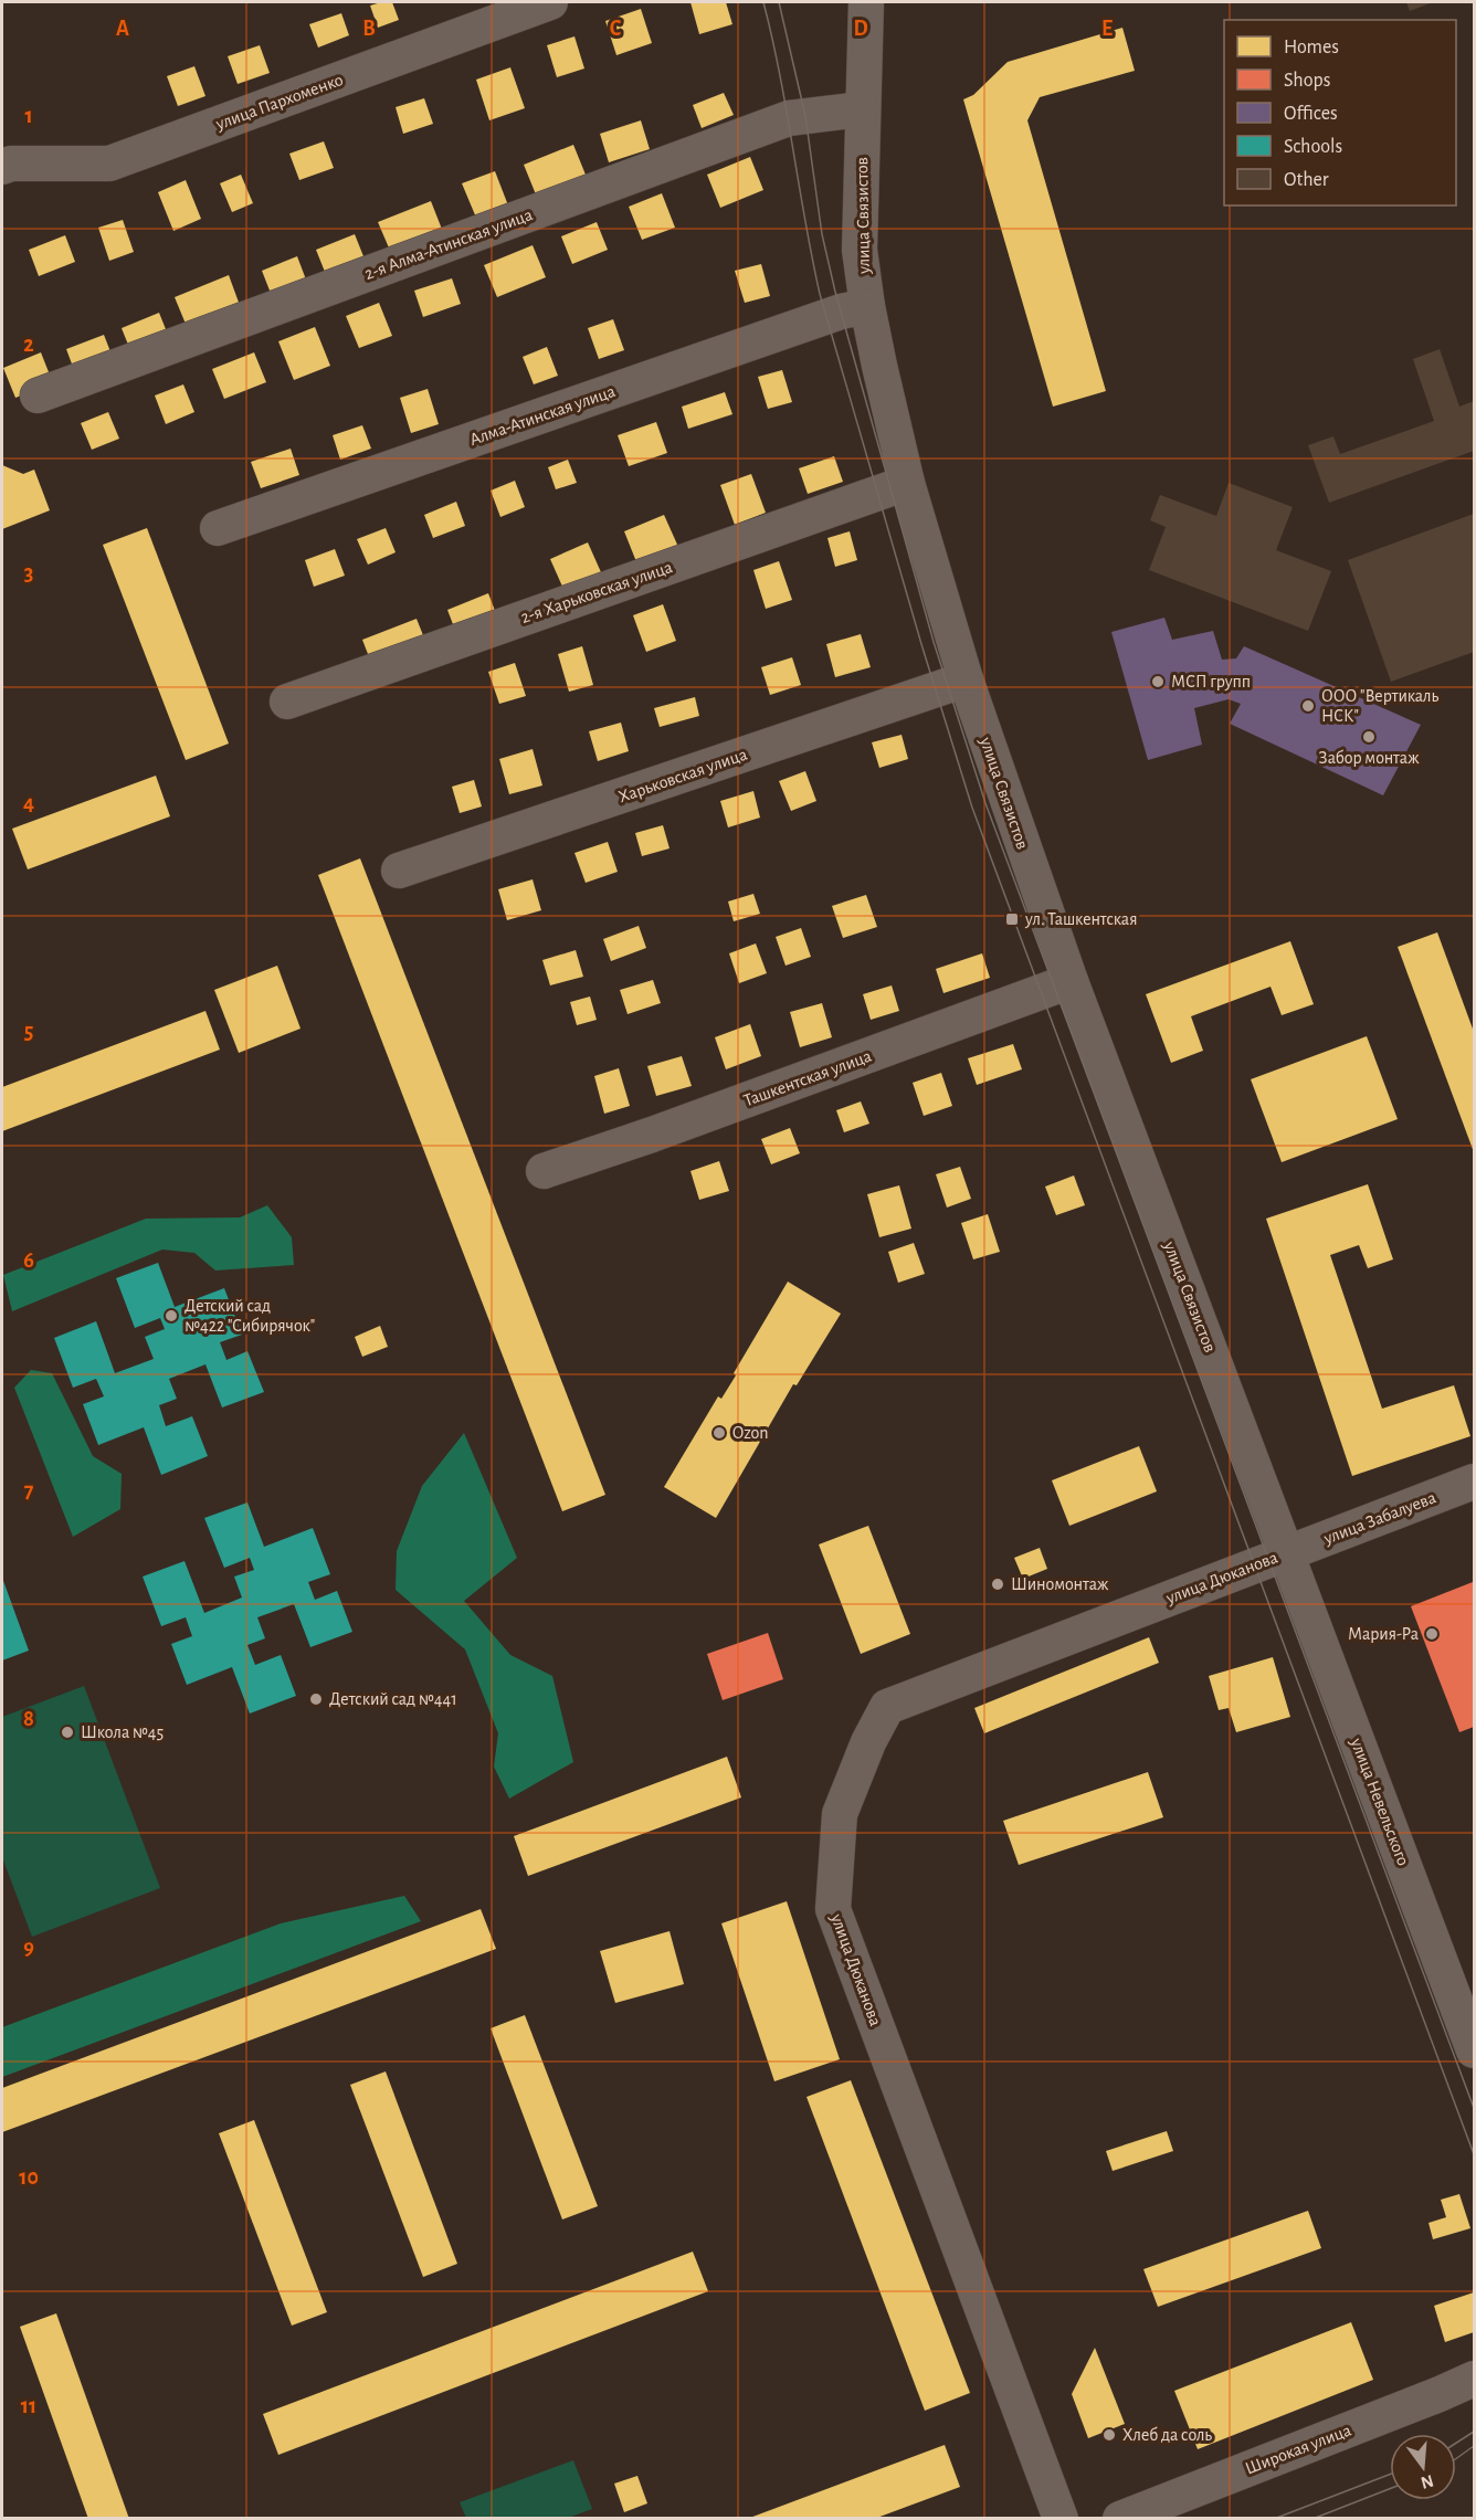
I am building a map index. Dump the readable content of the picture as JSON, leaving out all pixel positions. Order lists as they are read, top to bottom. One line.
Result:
{"streets":{"street":["улица Пархоменко","улица Связистов","2-я Алма-Атинская улица","Алма-Атинская улица","2-я Харьковская улица","Харьковская улица","Ташкентская улица","улица Забалуева","улица Дюканова","улица Невельского","Широкая улица"]},"crossings":[["улица Связистов","2-я Алма-Атинская улица"],["улица Связистов","Алма-Атинская улица"],["улица Связистов","2-я Харьковская улица"],["улица Связистов","Харьковская улица"],["улица Связистов","Ташкентская улица"],["улица Связистов","улица Забалуева"],["улица Связистов","улица Дюканова"],["улица Связистов","улица Невельского"],["улица Забалуева","улица Дюканова"],["улица Забалуева","улица Невельского"],["улица Дюканова","улица Невельского"]],"places":{"other":["МСП групп","ООО \"Вертикаль НСК\"","Забор монтаж","Детский сад №422 \"Сибирячок\"","Ozon","Шиномонтаж","Мария-Ра","Детский сад №441","Школа №45","Хлеб да соль"],"transit":["ул. Ташкентская"]},"legend":["Homes","Shops","Offices","Schools","Other"],"north":"bottom","grid":{"columns":["A","B","C","D","E"],"rows":["1","2","3","4","5","6","7","8","9","10","11"]}}
